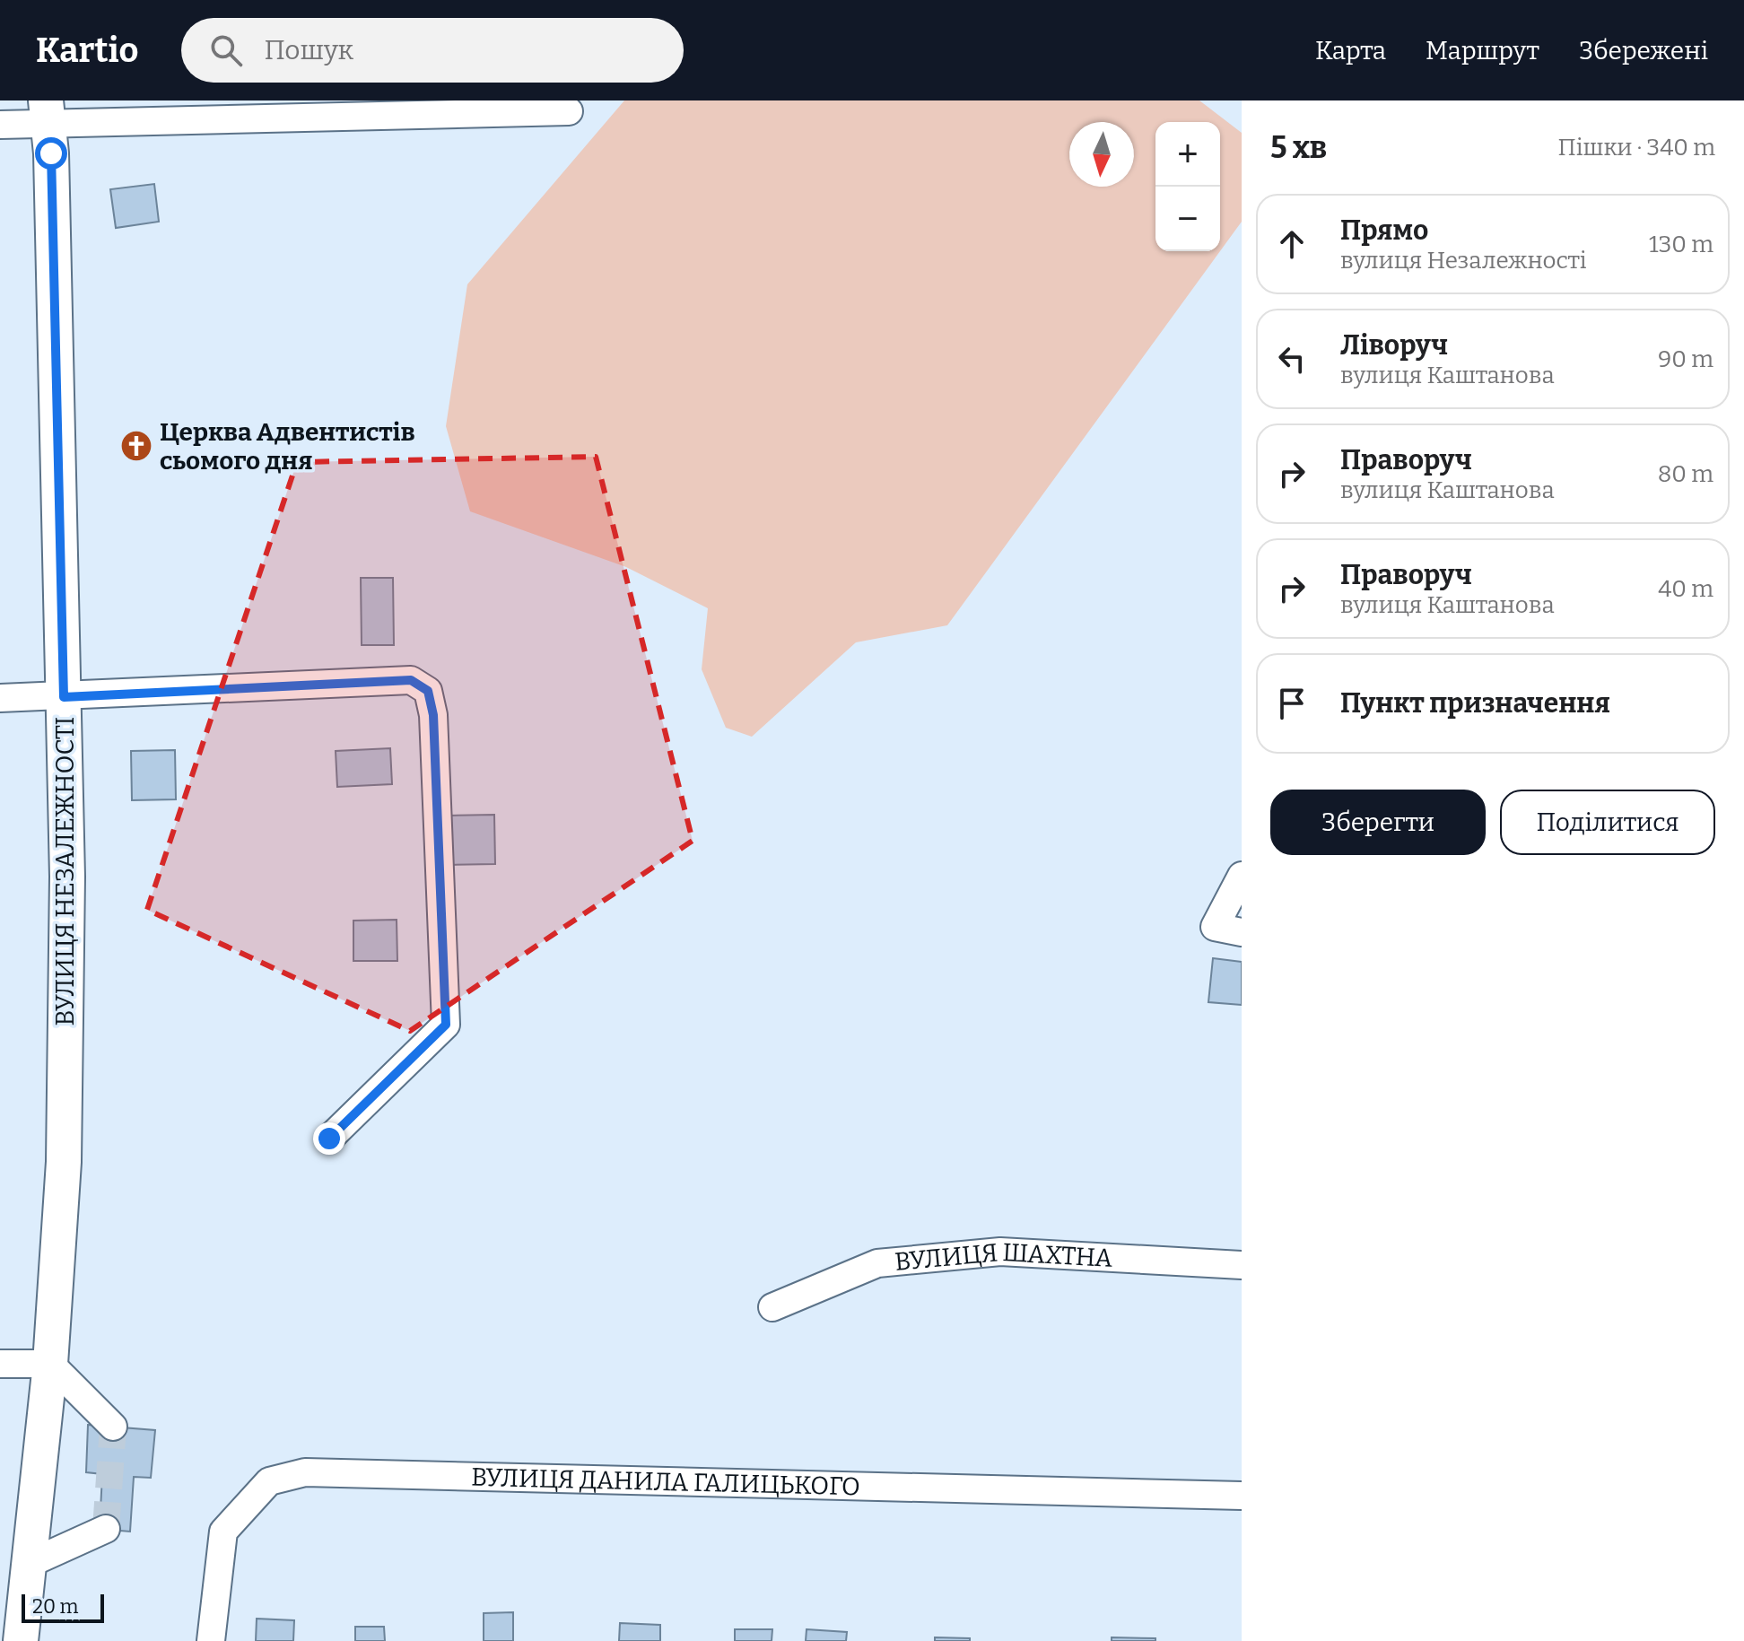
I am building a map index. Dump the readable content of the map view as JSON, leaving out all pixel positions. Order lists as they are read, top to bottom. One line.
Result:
{"streets":{"main road":["ВУЛИЦЯ НЕЗАЛЕЖНОСТІ"],"street":["ВУЛИЦЯ ШАХТНА","ВУЛИЦЯ ДАНИЛА ГАЛИЦЬКОГО"]},"places":{"church":["Церква Адвентистів сьомого дня"]},"scale_bar":"20 m","north":"bottom","page":{"header":"Kartio","search":"Пошук","nav":["Карта","Маршрут","Збережені"],"heading":["5 хв","Пішки · 340 m"],"map_buttons":["+","−"],"list":[["Прямо","вулиця Незалежності","130 m"],["Ліворуч","вулиця Каштанова","90 m"],["Праворуч","вулиця Каштанова","80 m"],["Праворуч","вулиця Каштанова","40 m"],"Пункт призначення"],"buttons":["Зберегти","Поділитися"],"scale":"20 m"}}
